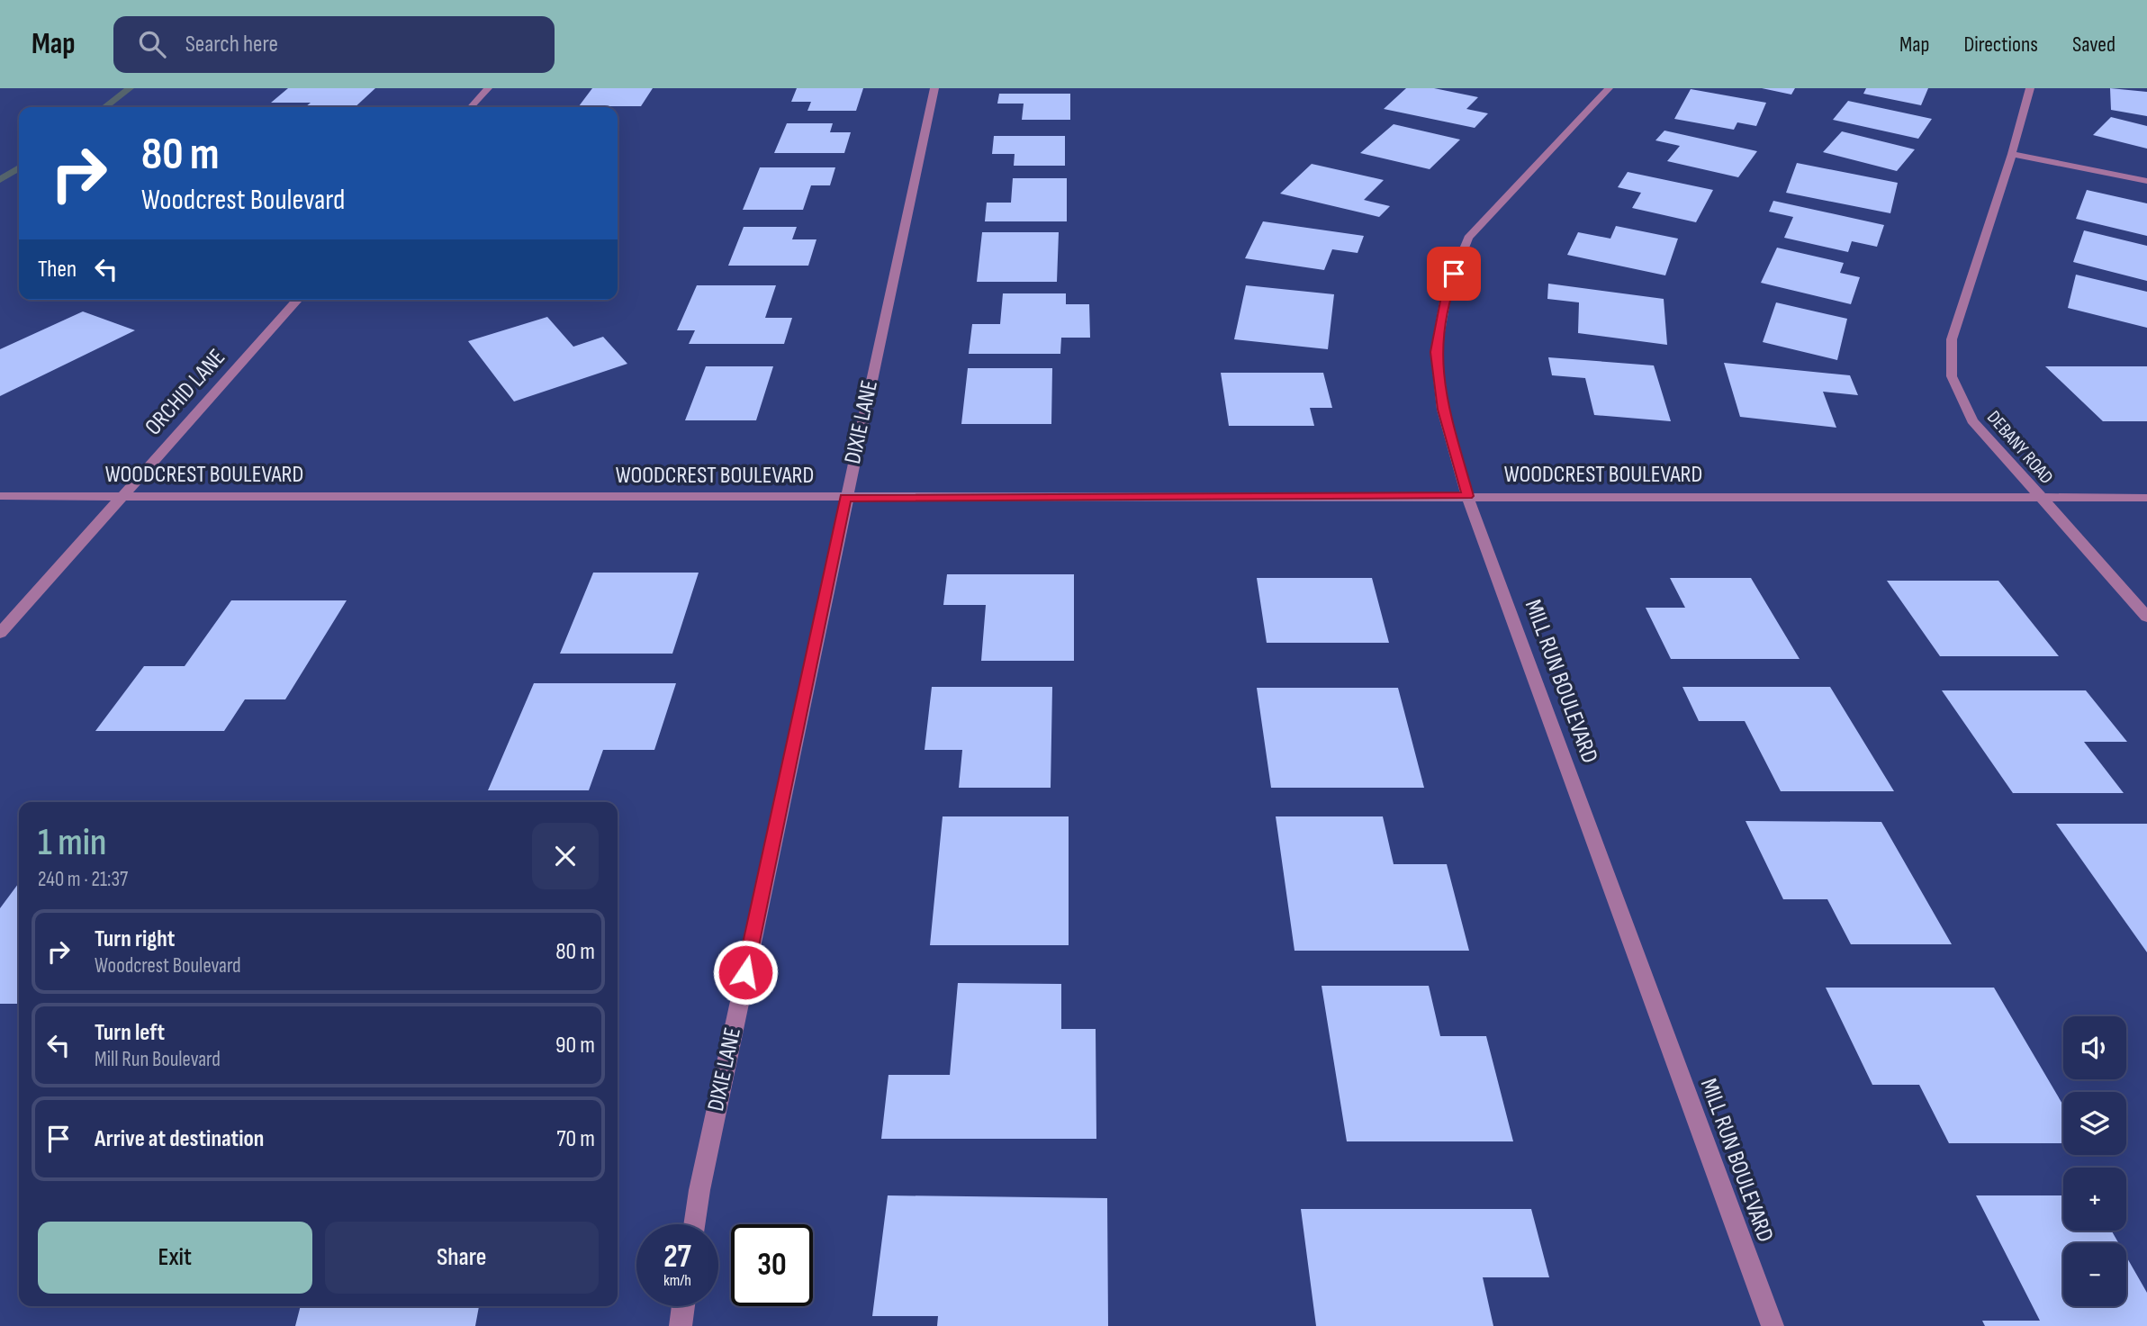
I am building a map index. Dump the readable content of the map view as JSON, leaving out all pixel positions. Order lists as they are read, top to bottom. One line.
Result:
{"streets":{"street":["ORCHID LANE","DIXIE LANE","DEBANY ROAD","WOODCREST BOULEVARD","MILL RUN BOULEVARD"]},"crossings":[["ORCHID LANE","WOODCREST BOULEVARD"],["DIXIE LANE","WOODCREST BOULEVARD"],["DEBANY ROAD","WOODCREST BOULEVARD"],["WOODCREST BOULEVARD","MILL RUN BOULEVARD"]],"page":{"header":"Map","search":"Search here","nav":["Map","Directions","Saved"],"turn":["80 m","Woodcrest Boulevard"],"then":"Then","heading":["1 min","240 m · 21:37"],"list":[{"name":"Turn right","note":"Woodcrest Boulevard","value":"80 m"},{"name":"Turn left","note":"Mill Run Boulevard","value":"90 m"},{"name":"Arrive at destination","value":"70 m"}],"map_buttons":["+","−"],"buttons":["Exit","Share"],"speed":"27 km/h","limit":"30"}}
